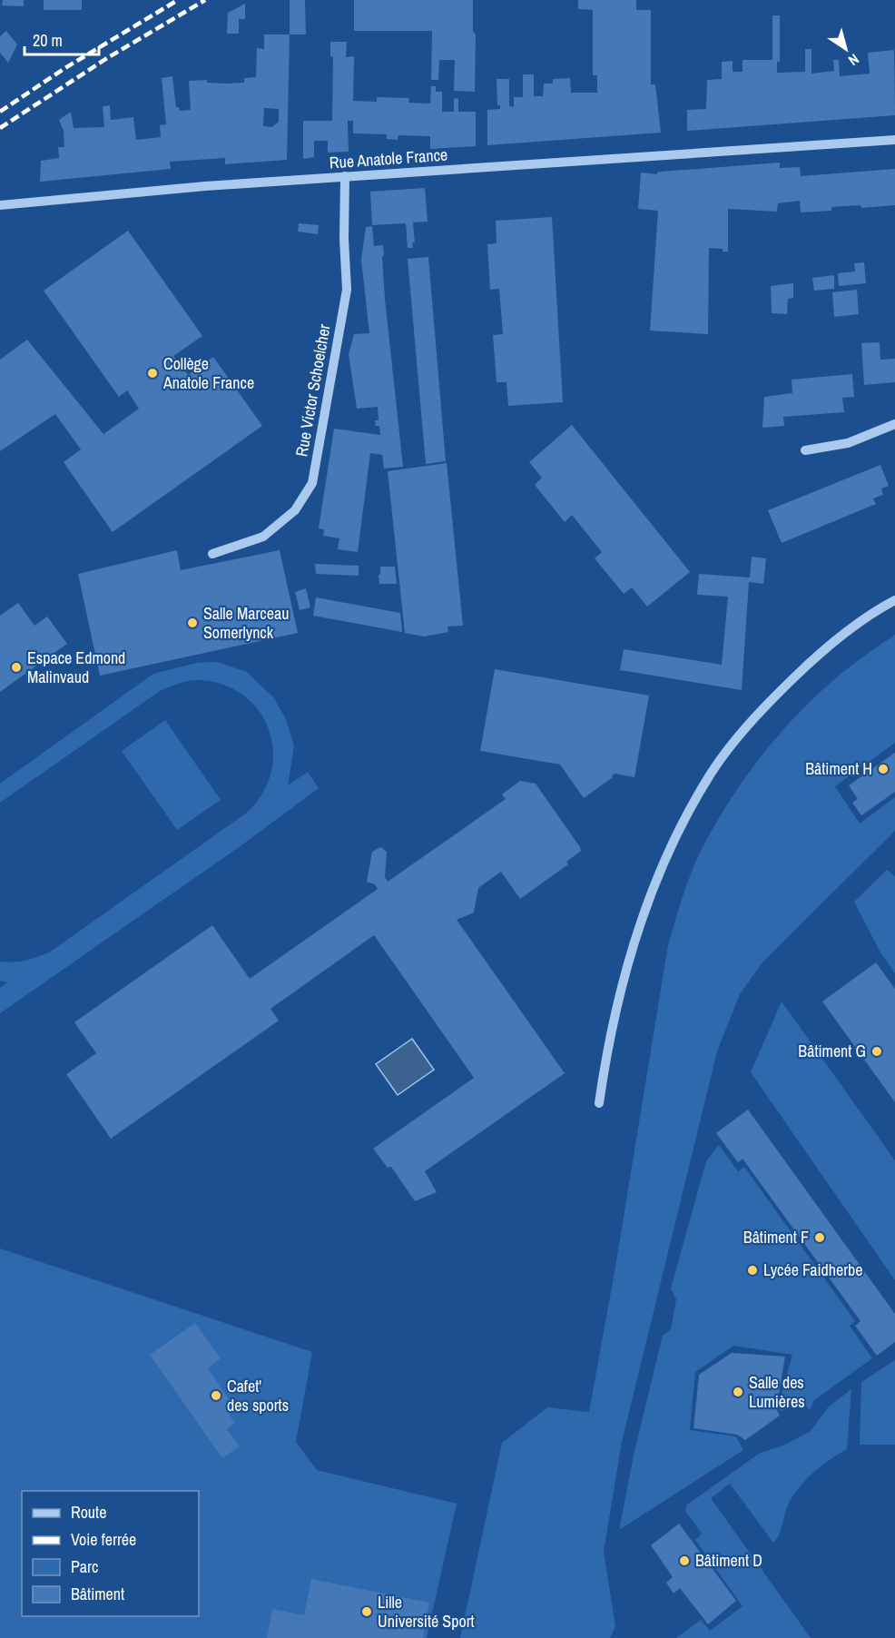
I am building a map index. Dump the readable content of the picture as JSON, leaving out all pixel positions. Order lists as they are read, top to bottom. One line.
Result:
{"streets":{"street":["Rue Anatole France","Rue Victor Schoelcher"]},"crossings":[["Rue Anatole France","Rue Victor Schoelcher"]],"places":["Collège Anatole France","Salle Marceau Somerlynck","Espace Edmond Malinvaud","Bâtiment H","Bâtiment G","Bâtiment F","Lycée Faidherbe","Salle des Lumières","Cafet' des sports","Bâtiment D","Lille Université Sport"],"legend":["Route","Voie ferrée","Parc","Bâtiment"],"scale_bar":"20 m","north":"bottom right"}
